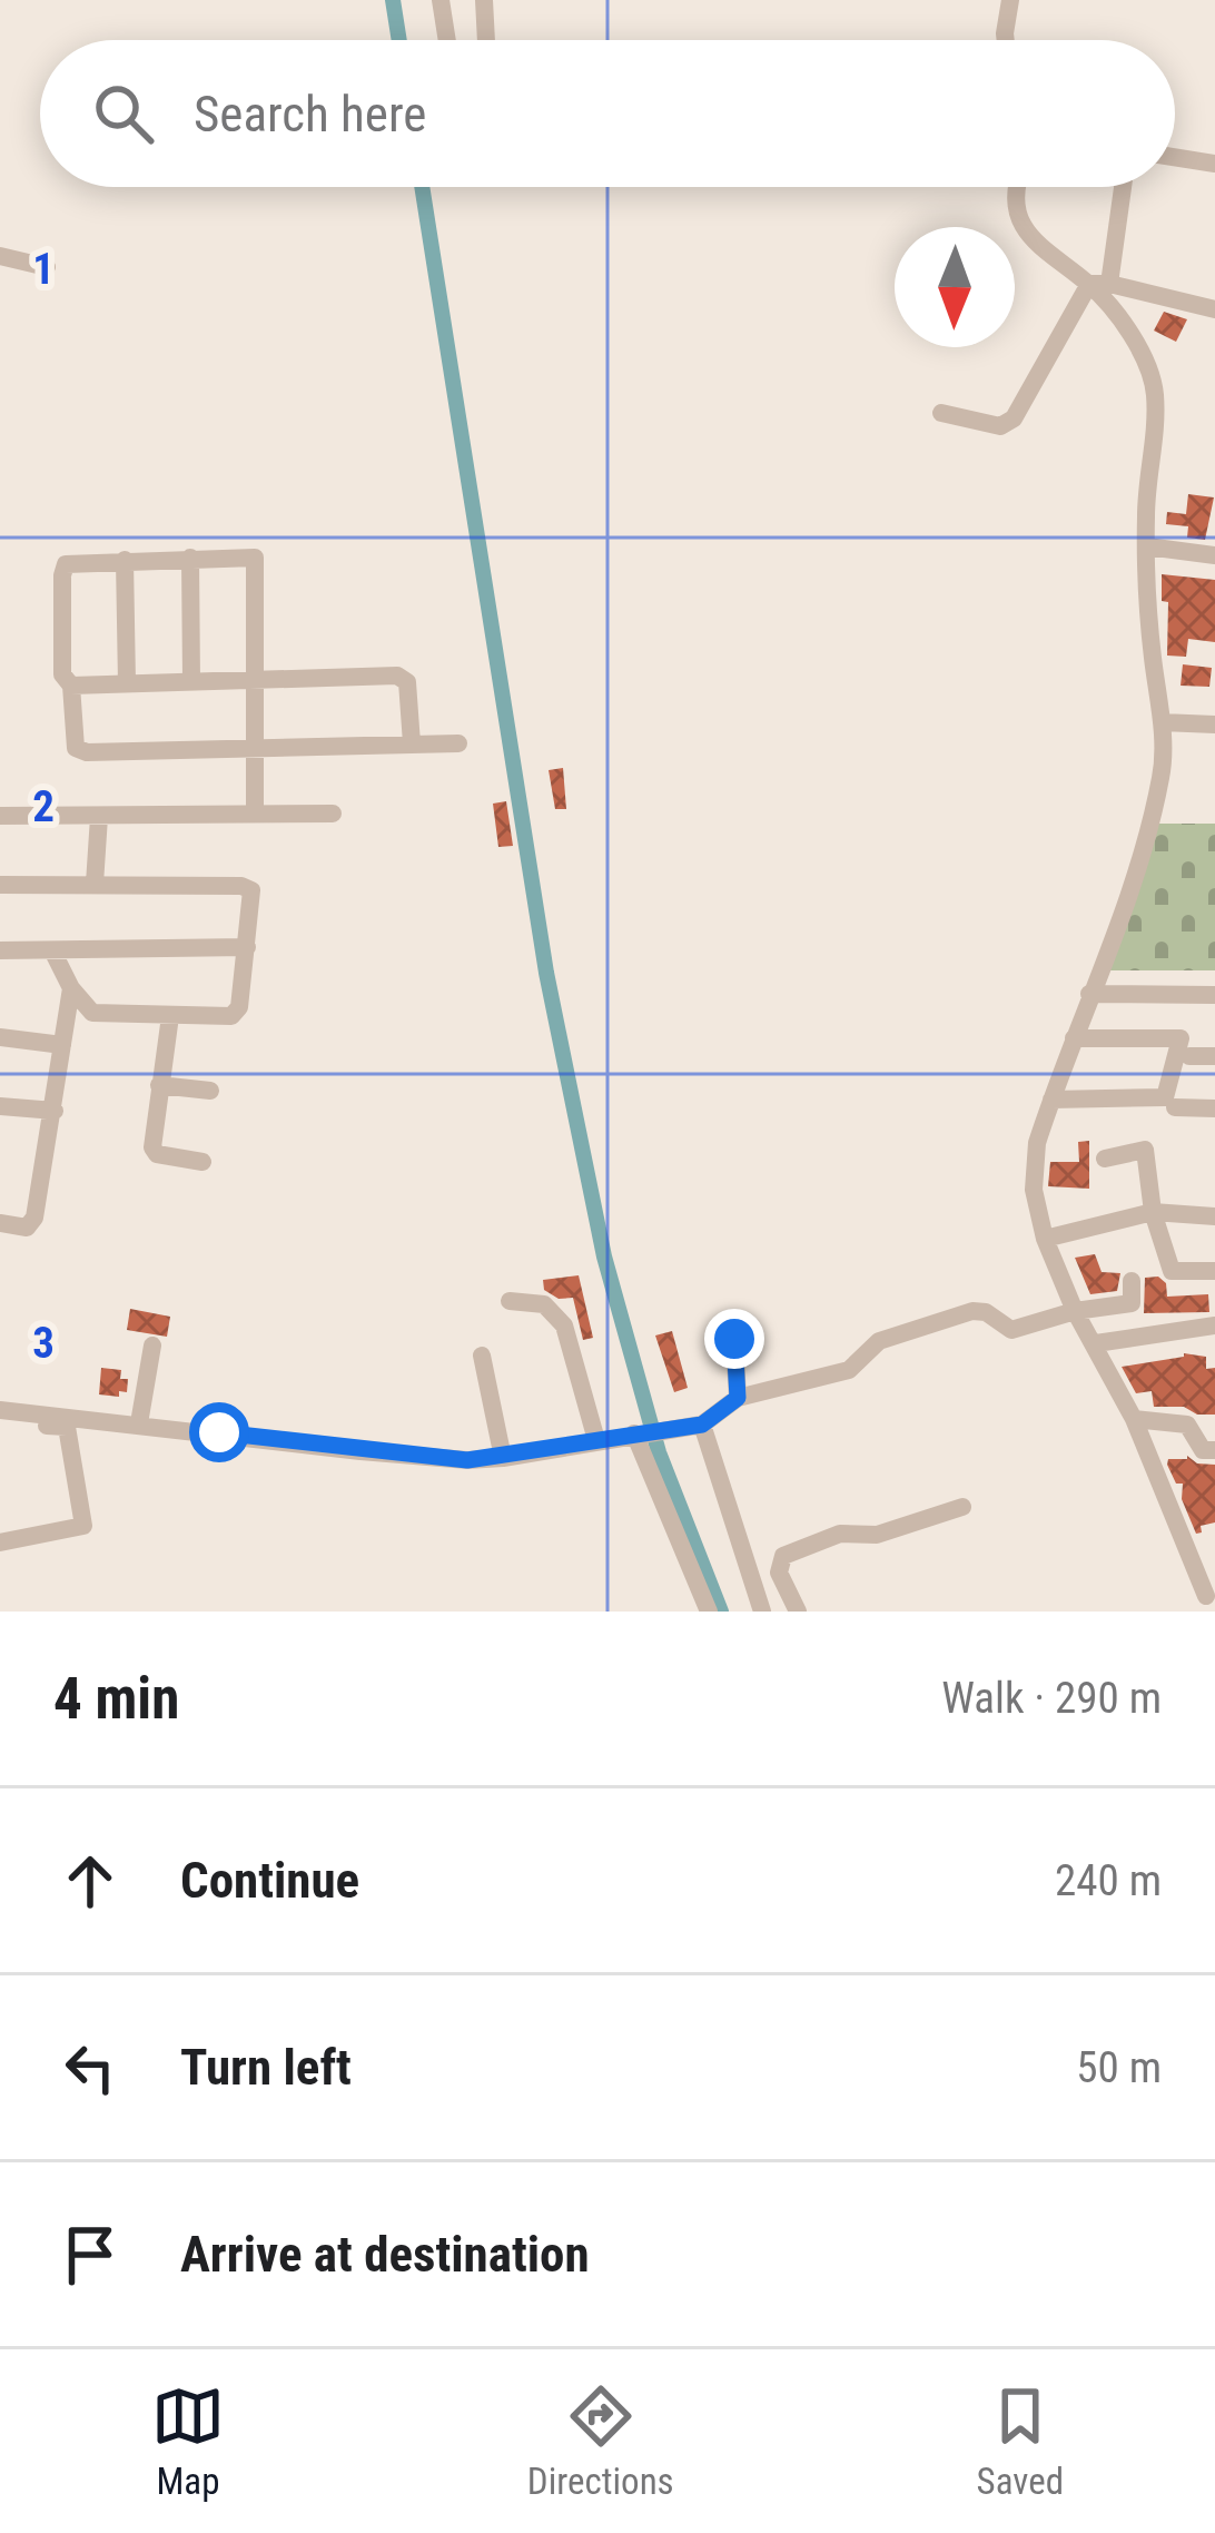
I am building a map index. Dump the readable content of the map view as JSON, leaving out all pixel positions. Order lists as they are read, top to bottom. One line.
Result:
{"north":"bottom","page":{"search":"Search here","heading":["4 min","Walk · 290 m"],"list":[["Continue","240 m"],["Turn left","50 m"],"Arrive at destination"],"nav":["Map","Directions","Saved"]},"grid":{"rows":["1","2","3"]}}
